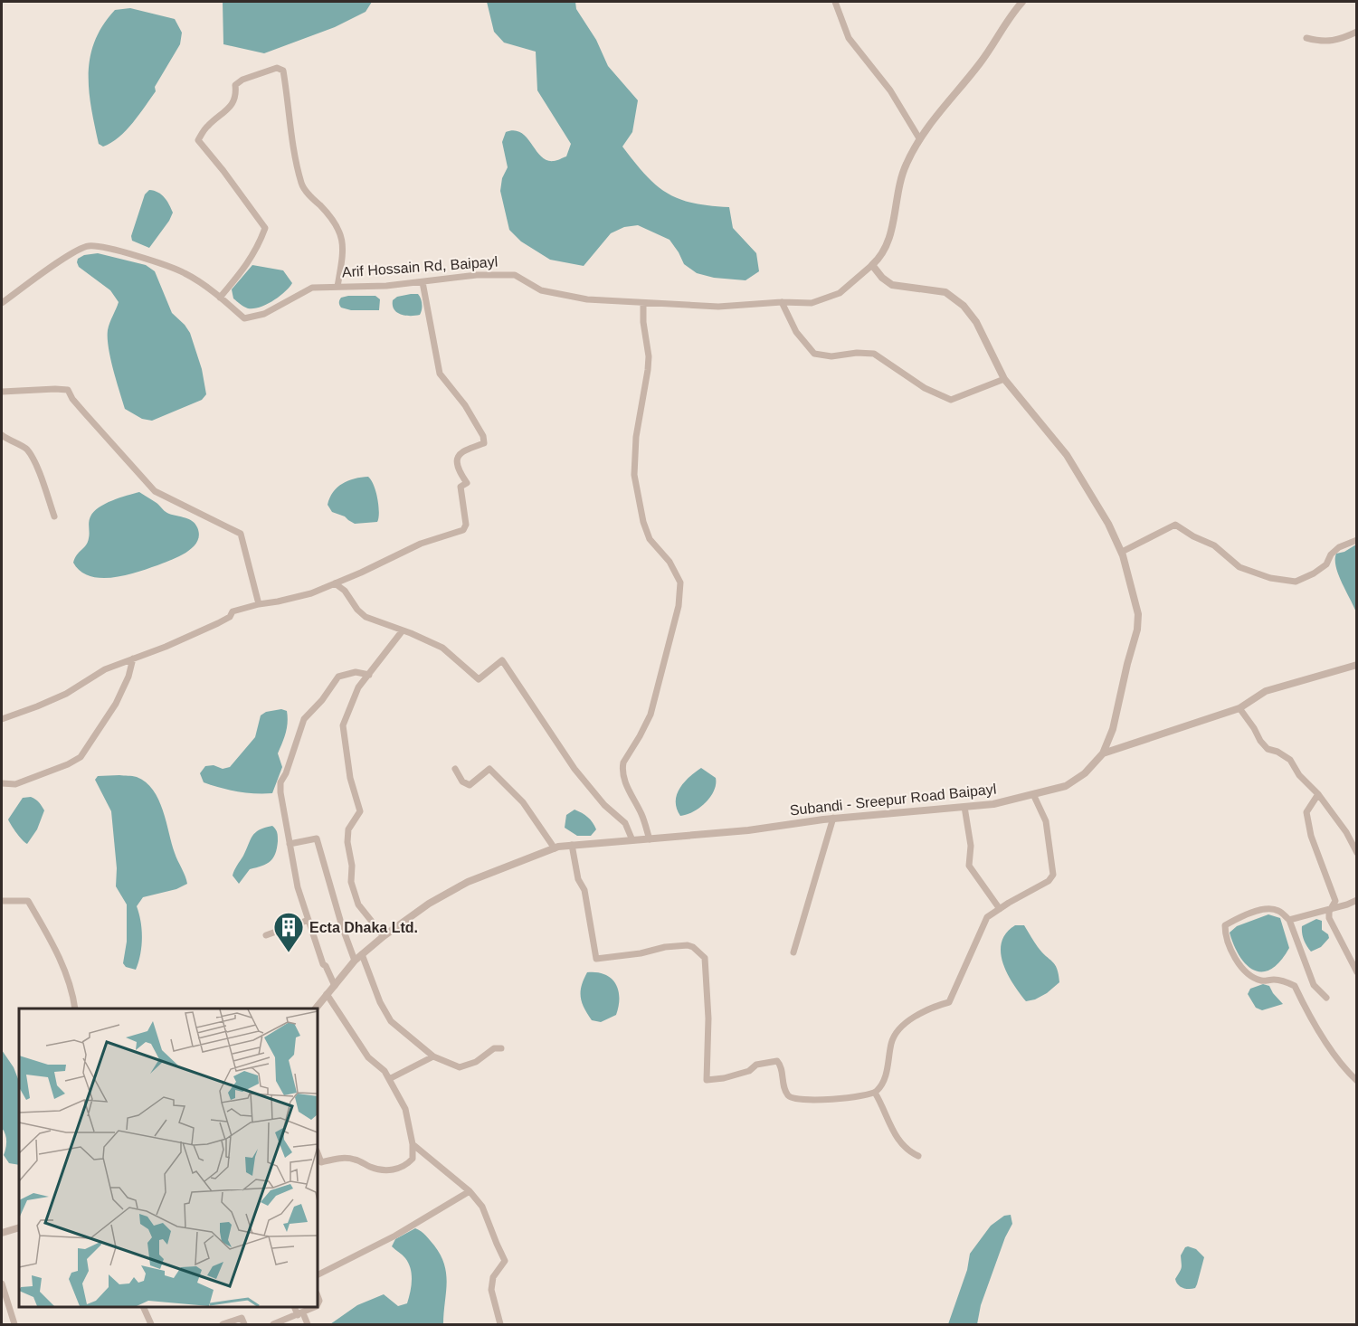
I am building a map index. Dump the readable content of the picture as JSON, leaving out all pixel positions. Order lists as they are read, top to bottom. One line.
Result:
{"streets":{"street":["Arif Hossain Rd, Baipayl","Subandi - Sreepur Road Baipayl"]},"crossings":[["Arif Hossain Rd, Baipayl","Subandi - Sreepur Road Baipayl"]],"places":{"building":["Ecta Dhaka Ltd."]}}
